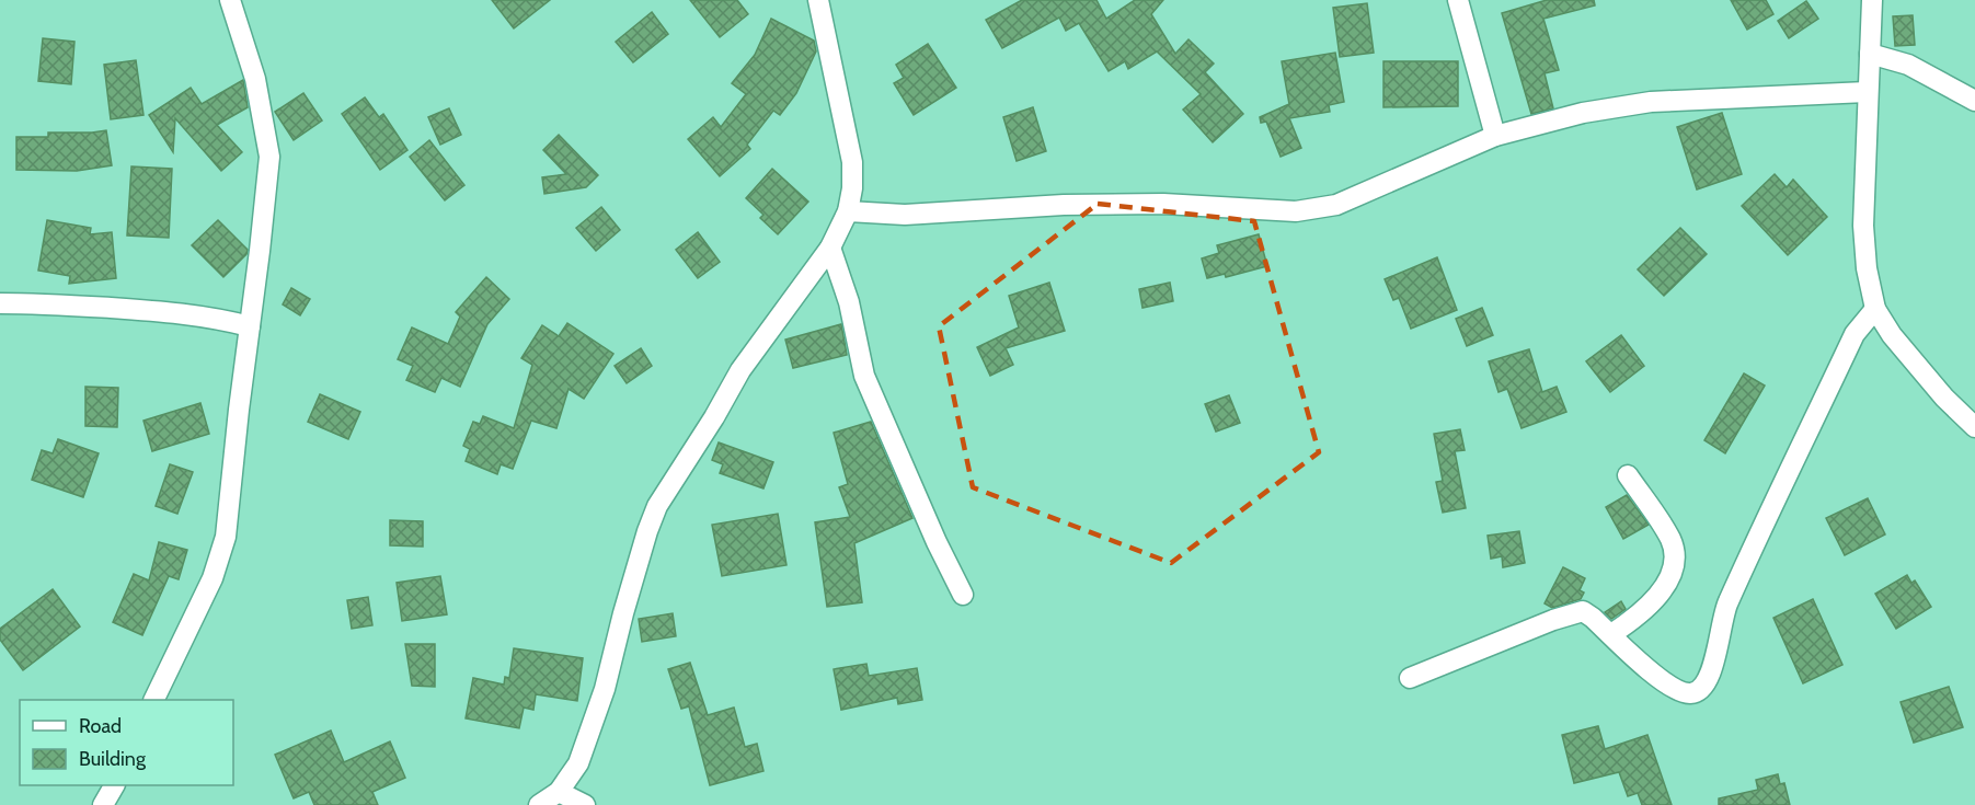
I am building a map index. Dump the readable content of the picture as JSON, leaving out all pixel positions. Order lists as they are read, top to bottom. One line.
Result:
{"legend":["Road","Building"]}
